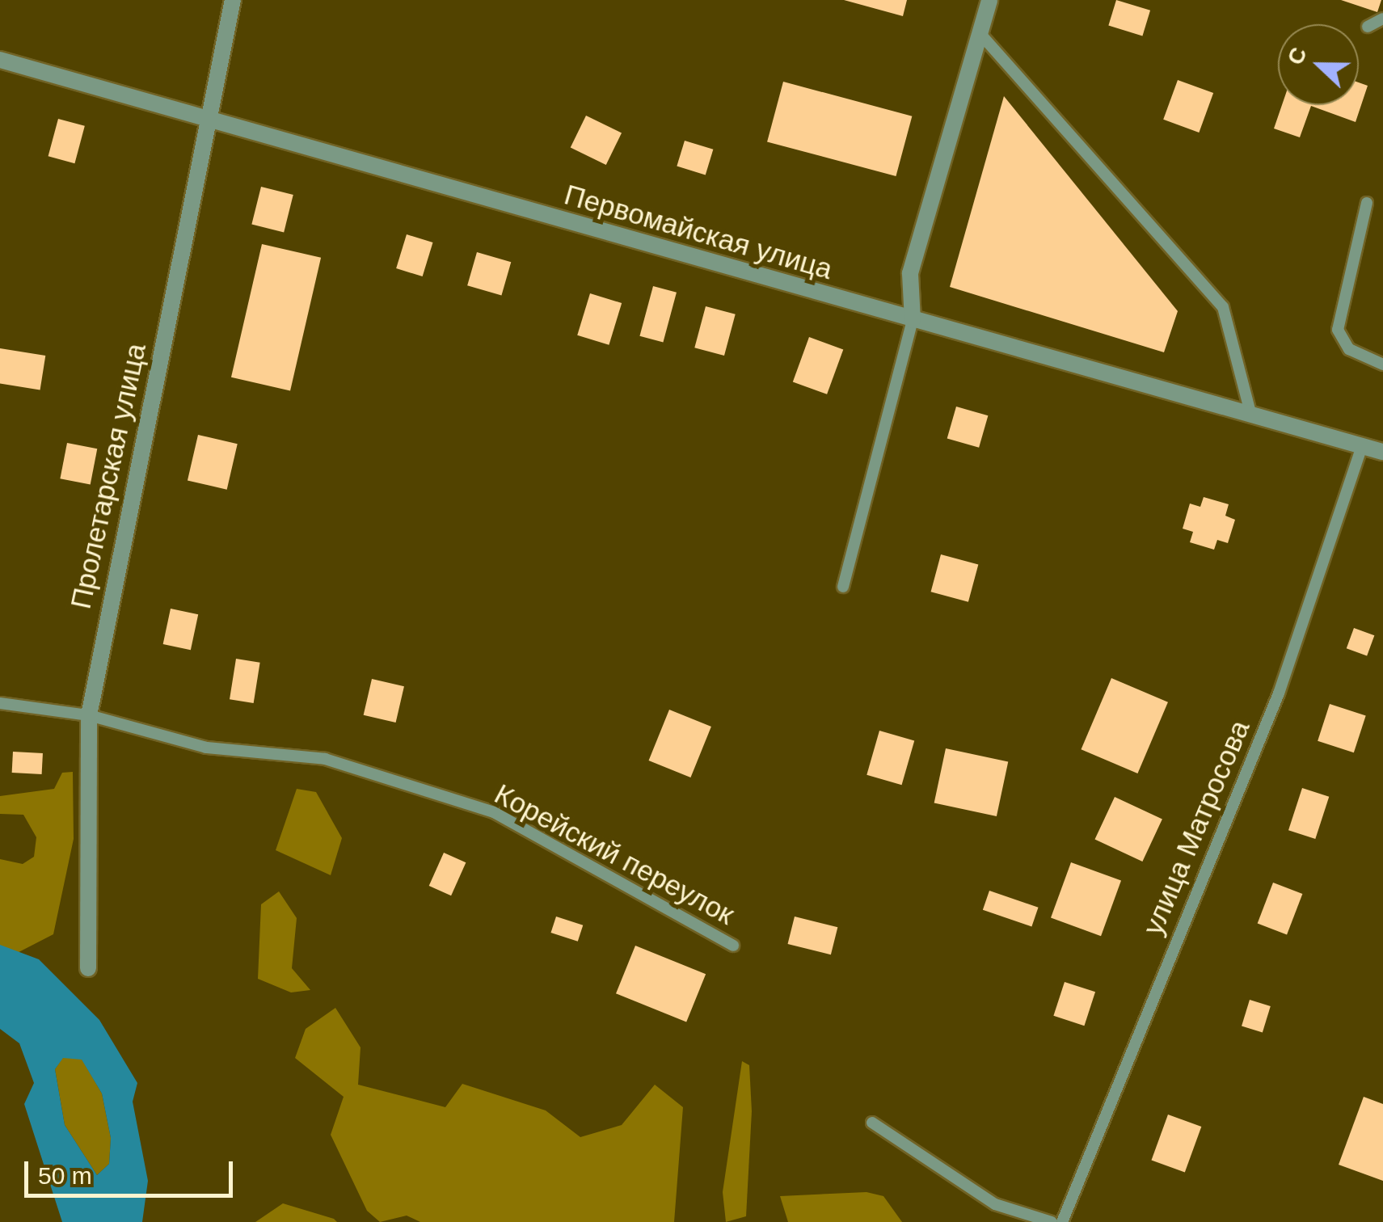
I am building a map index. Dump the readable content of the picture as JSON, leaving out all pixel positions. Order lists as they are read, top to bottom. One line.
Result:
{"streets":{"street":["Первомайская улица","Пролетарская улица"],"lane":["улица Матросова","Корейский переулок"]},"crossings":[["Первомайская улица","Пролетарская улица"],["Первомайская улица","улица Матросова"],["Пролетарская улица","Корейский переулок"]],"scale_bar":"50 m","north":"left"}
